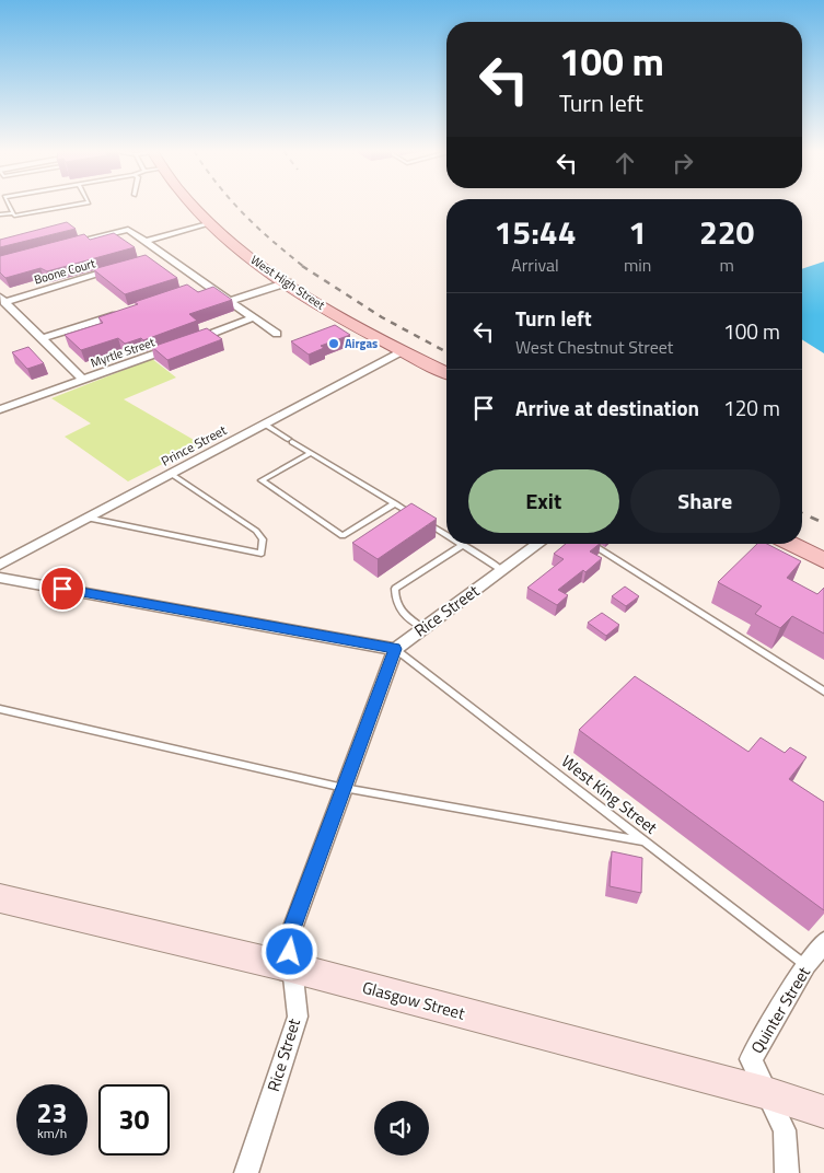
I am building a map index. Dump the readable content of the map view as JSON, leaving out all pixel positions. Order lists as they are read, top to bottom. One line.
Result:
{"streets":{"main road":["West High Street"],"street":["Boone Court","Myrtle Street","Prince Street","Rice Street","Glasgow Street","Quinter Street"],"lane":["West King Street"]},"crossings":[["West High Street","Prince Street"],["Rice Street","West King Street"],["Rice Street","Glasgow Street"],["West King Street","Quinter Street"],["Glasgow Street","Quinter Street"]],"places":["Airgas"],"page":{"turn":["100 m","Turn left"],"eta":["15:44","Arrival","1","min","220","m"],"list":[{"name":"Turn left","note":"West Chestnut Street","value":"100 m"},{"name":"Arrive at destination","value":"120 m"}],"buttons":["Exit","Share"],"speed":"23 km/h","limit":"30"}}
